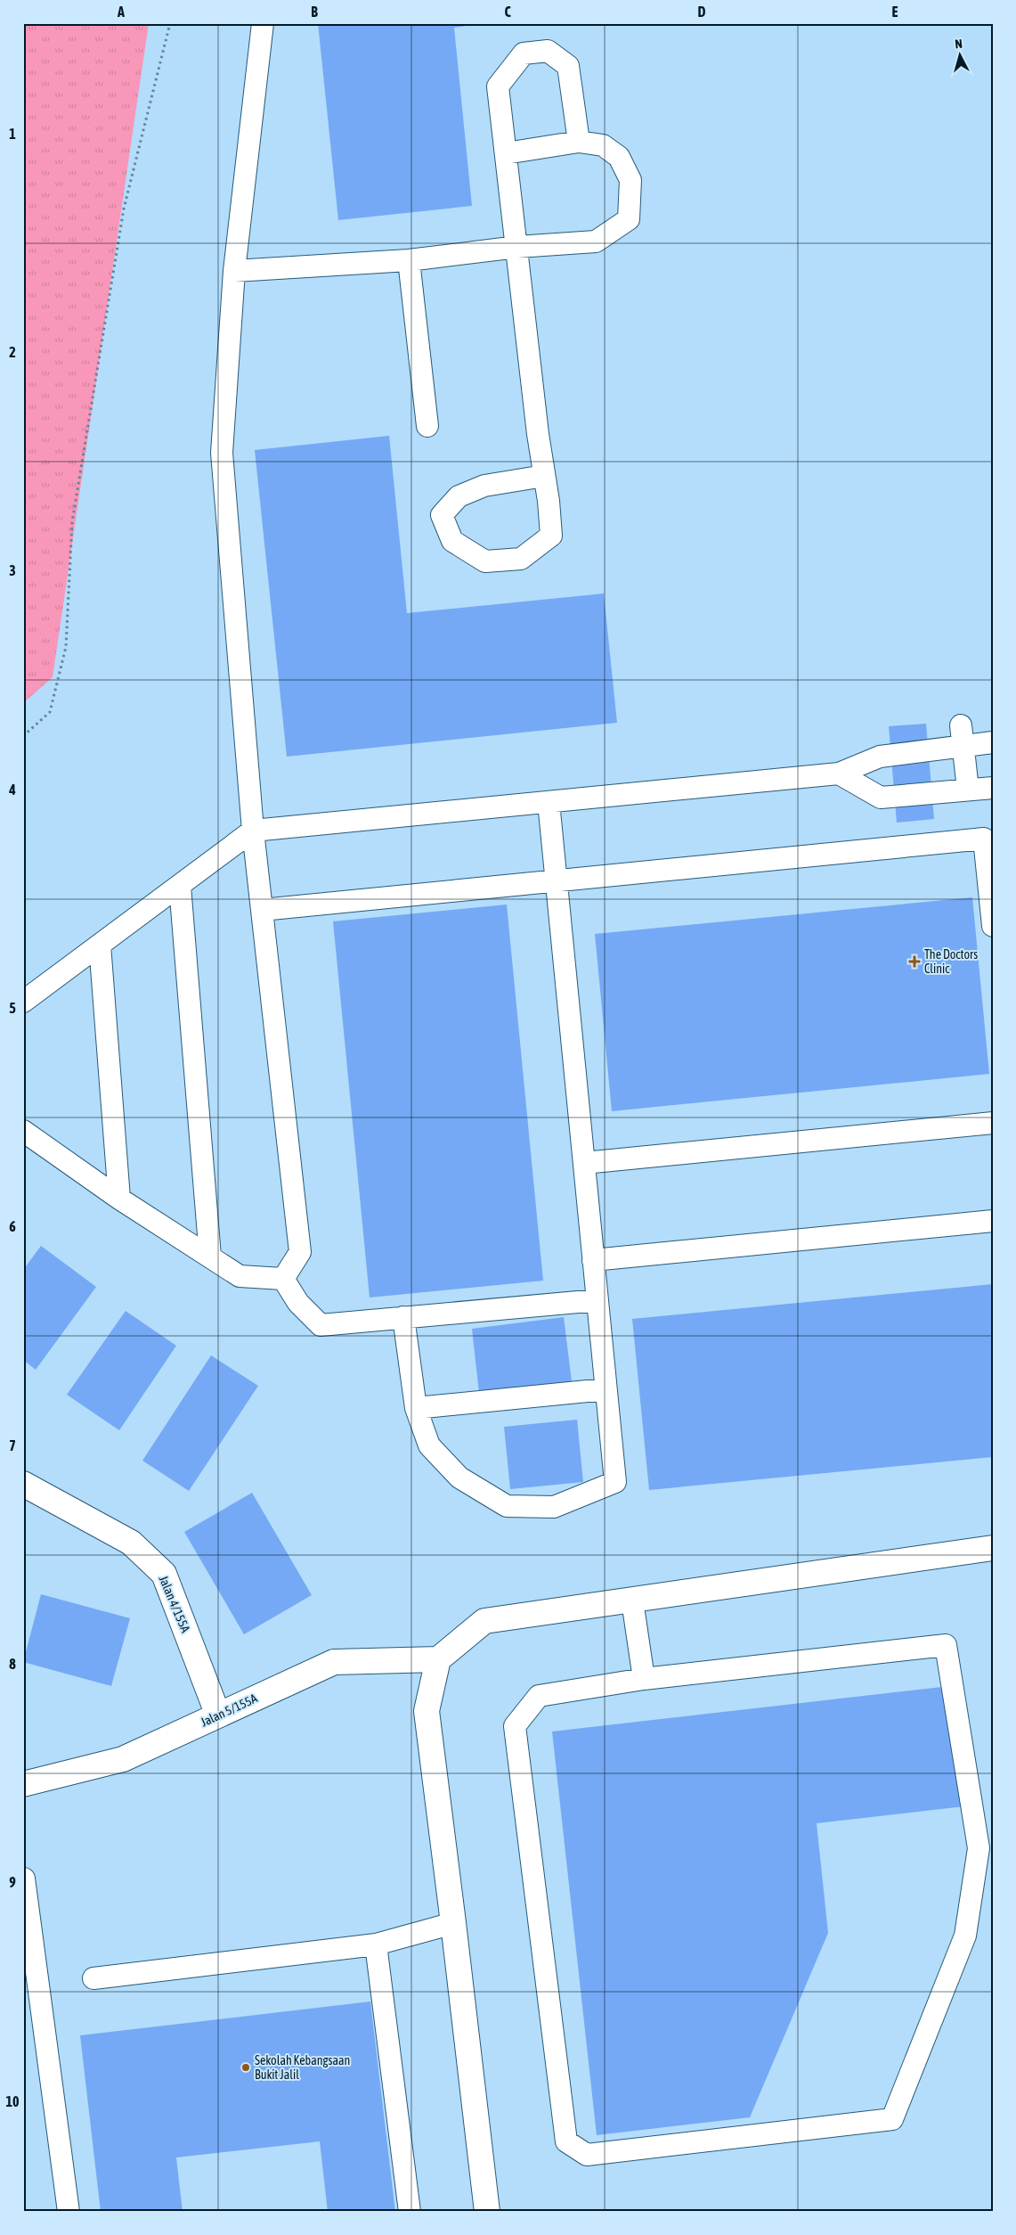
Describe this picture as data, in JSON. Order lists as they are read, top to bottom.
{
  "streets": {
    "street": ["Jalan 4/155A", "Jalan 5/155A"]
  },
  "crossings": [
    ["Jalan 4/155A", "Jalan 5/155A"]
  ],
  "places": {
    "health": ["The Doctors Clinic"],
    "other": ["Sekolah Kebangsaan Bukit Jalil"]
  },
  "north": "top",
  "grid": {
    "columns": [
      "A",
      "B",
      "C",
      "D",
      "E"
    ],
    "rows": [
      "1",
      "2",
      "3",
      "4",
      "5",
      "6",
      "7",
      "8",
      "9",
      "10"
    ]
  }
}
